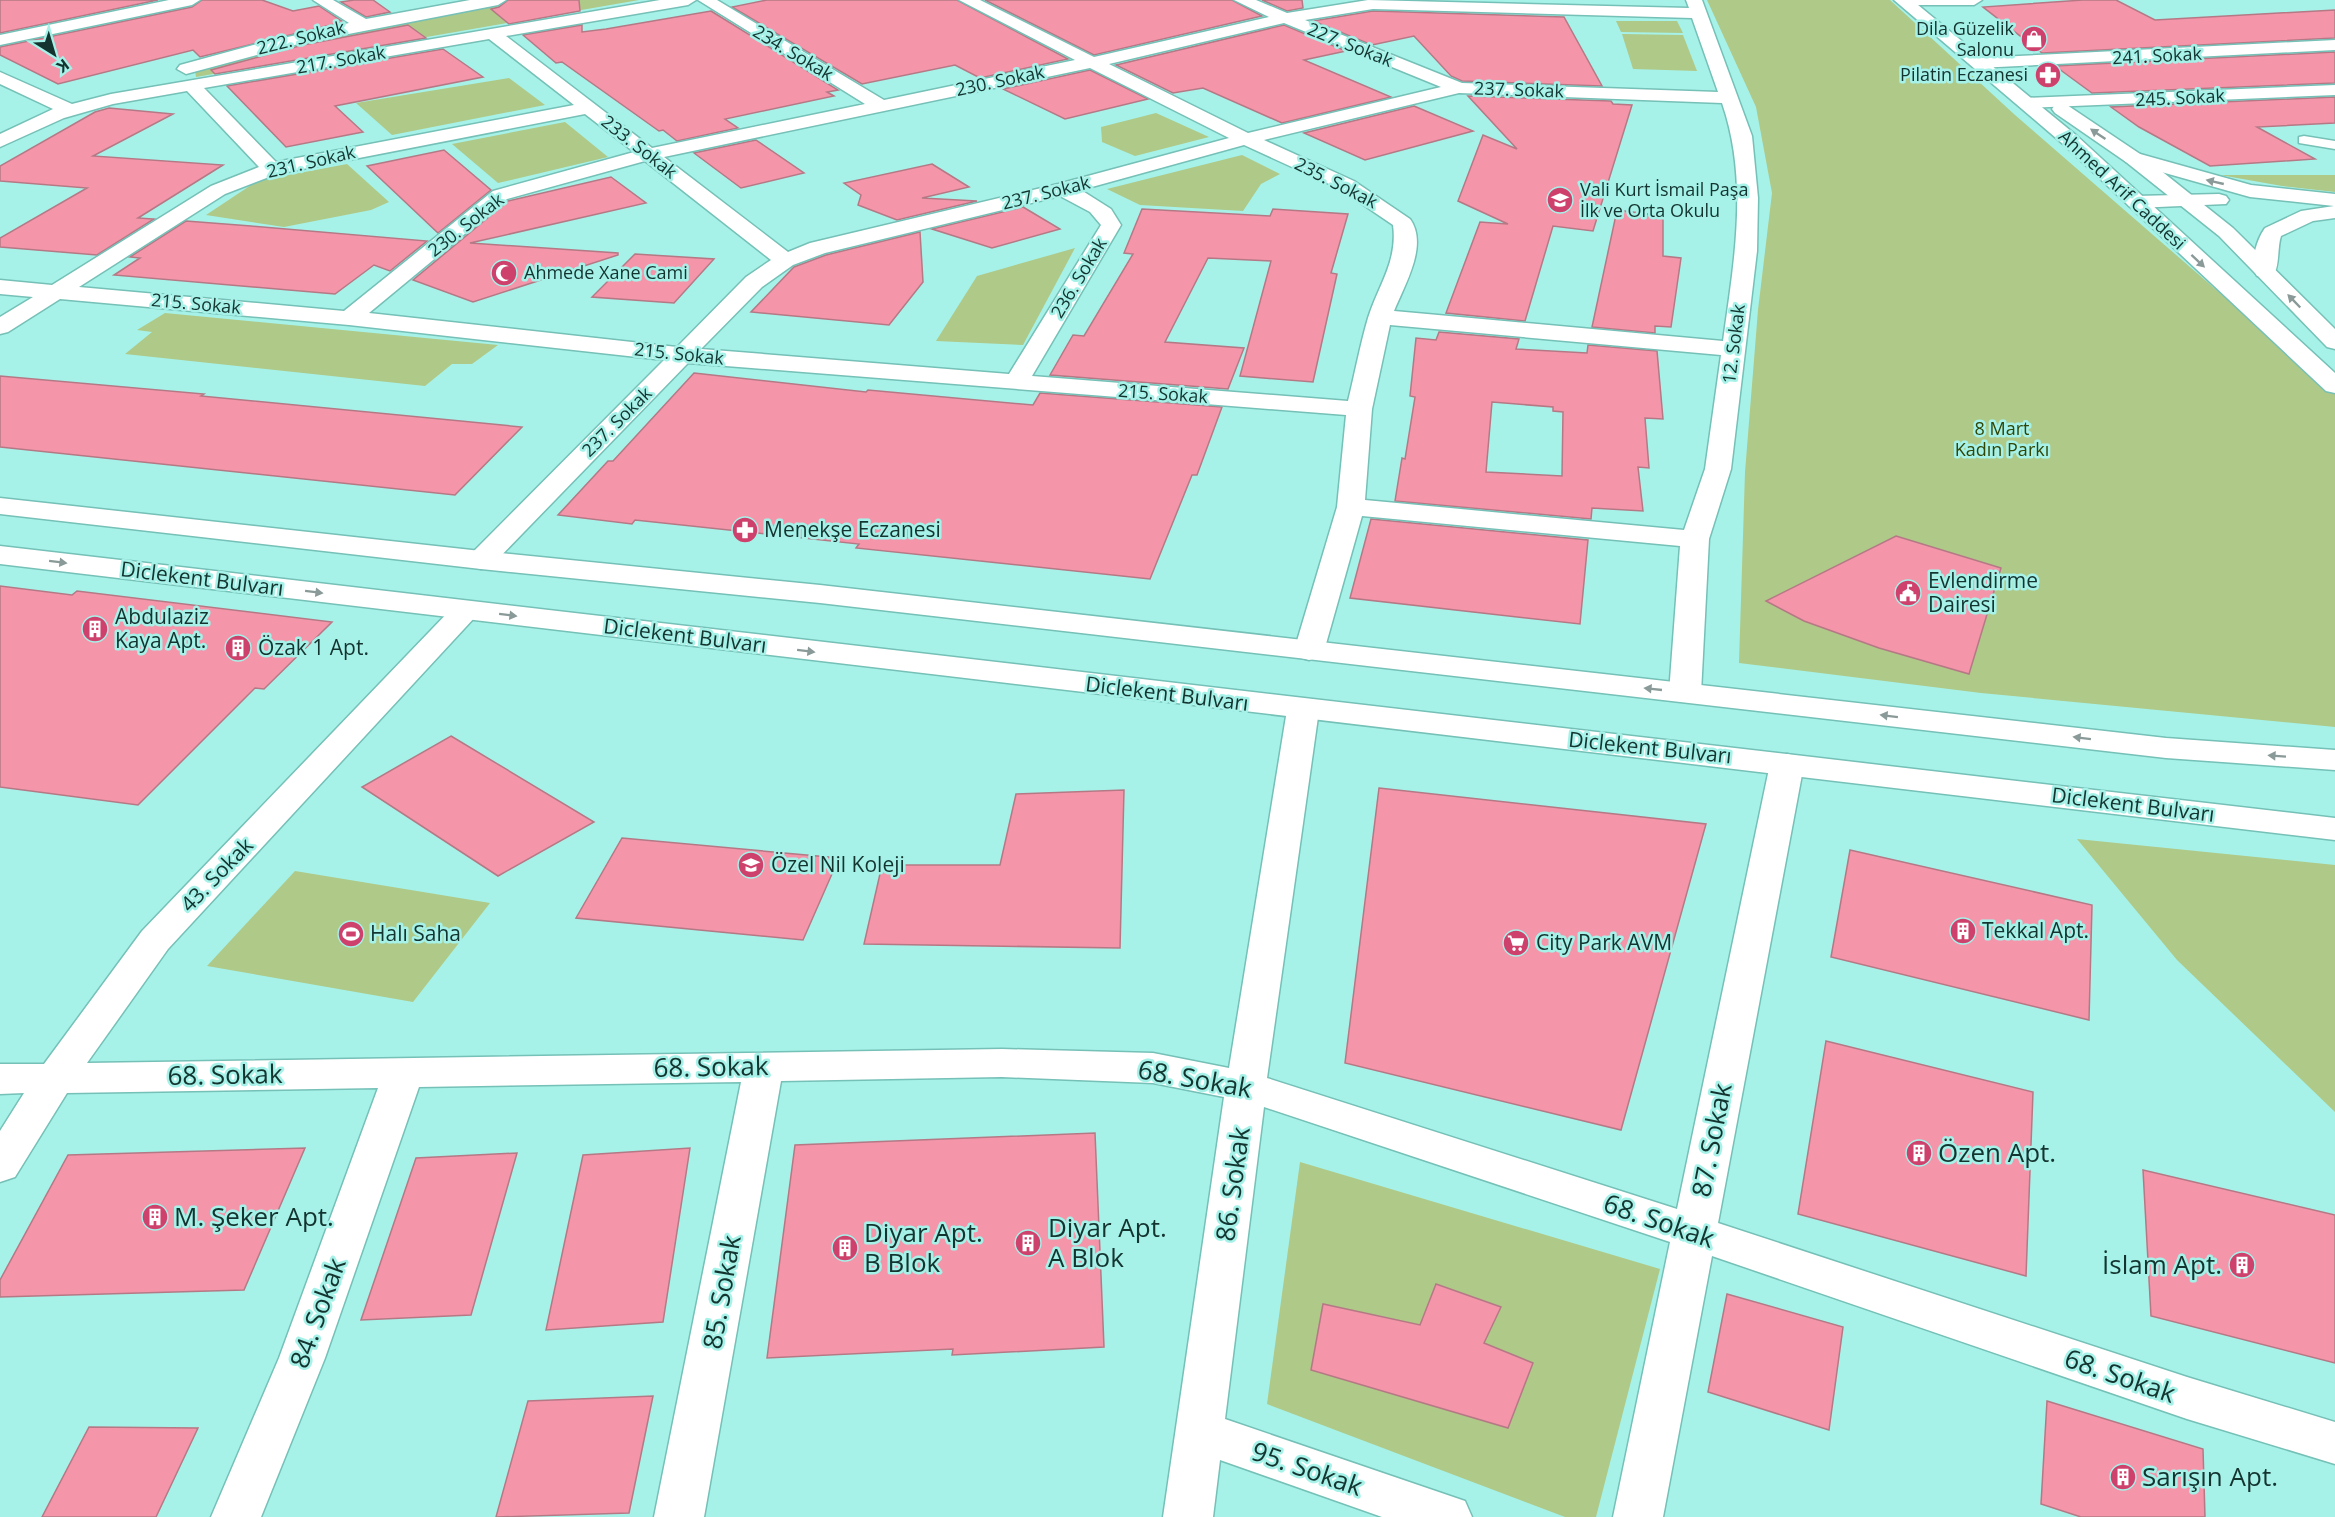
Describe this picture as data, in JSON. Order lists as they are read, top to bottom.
{
  "streets": {
    "street": [
      "222. Sokak",
      "227. Sokak",
      "234. Sokak",
      "241. Sokak",
      "217. Sokak",
      "230. Sokak",
      "237. Sokak",
      "245. Sokak",
      "233. Sokak",
      "231. Sokak",
      "235. Sokak",
      "Ahmed Arif Caddesi",
      "236. Sokak",
      "215. Sokak",
      "12. Sokak",
      "Diclekent Bulvarı",
      "43. Sokak",
      "68. Sokak",
      "87. Sokak",
      "86. Sokak",
      "85. Sokak",
      "84. Sokak",
      "95. Sokak"
    ]
  },
  "crossings": [
    ["222. Sokak", "217. Sokak"],
    ["227. Sokak", "230. Sokak"],
    ["227. Sokak", "237. Sokak"],
    ["234. Sokak", "230. Sokak"],
    ["241. Sokak", "Ahmed Arif Caddesi"],
    ["217. Sokak", "233. Sokak"],
    ["230. Sokak", "233. Sokak"],
    ["230. Sokak", "235. Sokak"],
    ["230. Sokak", "215. Sokak"],
    ["230. Sokak", "12. Sokak"],
    ["237. Sokak", "233. Sokak"],
    ["237. Sokak", "235. Sokak"],
    ["237. Sokak", "236. Sokak"],
    ["237. Sokak", "215. Sokak"],
    ["237. Sokak", "12. Sokak"],
    ["245. Sokak", "Ahmed Arif Caddesi"],
    ["233. Sokak", "231. Sokak"],
    ["231. Sokak", "215. Sokak"],
    ["235. Sokak", "215. Sokak"],
    ["236. Sokak", "215. Sokak"],
    ["Diclekent Bulvarı", "43. Sokak"],
    ["Diclekent Bulvarı", "87. Sokak"],
    ["Diclekent Bulvarı", "86. Sokak"],
    ["43. Sokak", "68. Sokak"],
    ["68. Sokak", "87. Sokak"],
    ["68. Sokak", "86. Sokak"],
    ["68. Sokak", "85. Sokak"],
    ["68. Sokak", "84. Sokak"],
    ["86. Sokak", "95. Sokak"]
  ],
  "parks": ["8 Mart Kadın Parkı"],
  "places": {
    "shop": ["Dila Güzelik Salonu"],
    "pharmacy": ["Pilatin Eczanesi", "Menekşe Eczanesi"],
    "school or university": ["Vali Kurt İsmail Paşa İlk ve Orta Okulu", "Özel Nil Koleji"],
    "mosque": ["Ahmede Xane Cami"],
    "public building": ["Evlendirme Dairesi"],
    "building": [
      "Abdulaziz Kaya Apt.",
      "Özak 1 Apt.",
      "Tekkal Apt.",
      "Özen Apt.",
      "M. Şeker Apt.",
      "Diyar Apt. A Blok",
      "Diyar Apt. B Blok",
      "İslam Apt.",
      "Sarışın Apt."
    ],
    "sports": ["Halı Saha"],
    "supermarket": ["City Park AVM"]
  },
  "north": "bottom right"
}
